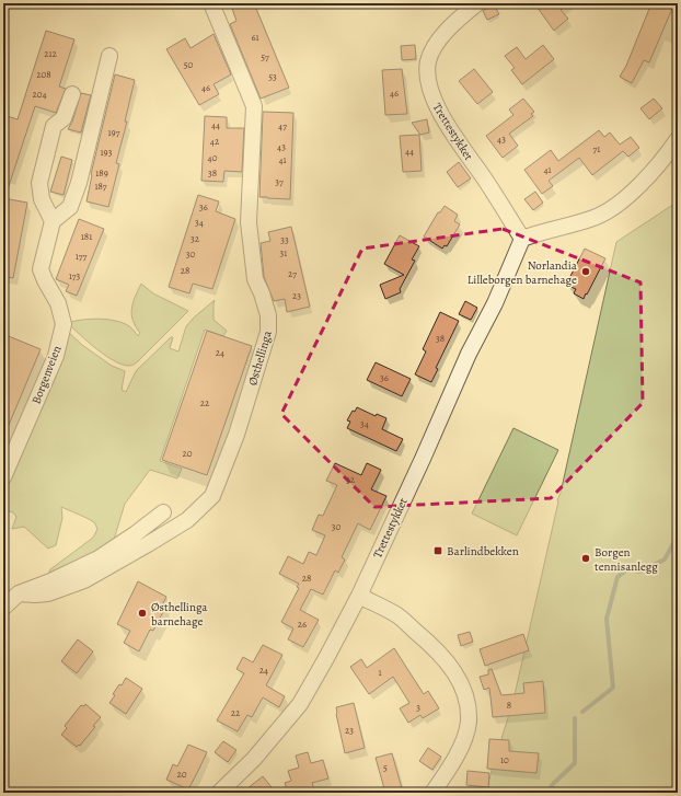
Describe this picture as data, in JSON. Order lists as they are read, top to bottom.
{
  "streets": {
    "street": ["Trettestykket", "Østhellinga", "Borgenveien"]
  },
  "places": {
    "other": ["Norlandia Lilleborgen barnehage", "Borgen tennisanlegg", "Østhellinga barnehage"],
    "transit": ["Barlindbekken"]
  },
  "house_numbers": [
    "61",
    "212",
    "57",
    "50",
    "208",
    "53",
    "46",
    "46",
    "204",
    "44",
    "47",
    "197",
    "43",
    "42",
    "43",
    "71",
    "44",
    "193",
    "40",
    "41",
    "41",
    "189",
    "38",
    "37",
    "187",
    "36",
    "34",
    "181",
    "32",
    "33",
    "31",
    "30",
    "177",
    "28",
    "27",
    "173",
    "23",
    "38",
    "24",
    "36",
    "22",
    "34",
    "20",
    "32",
    "30",
    "28",
    "26",
    "24",
    "1",
    "8",
    "3",
    "22",
    "23",
    "10",
    "5",
    "20"
  ]
}
